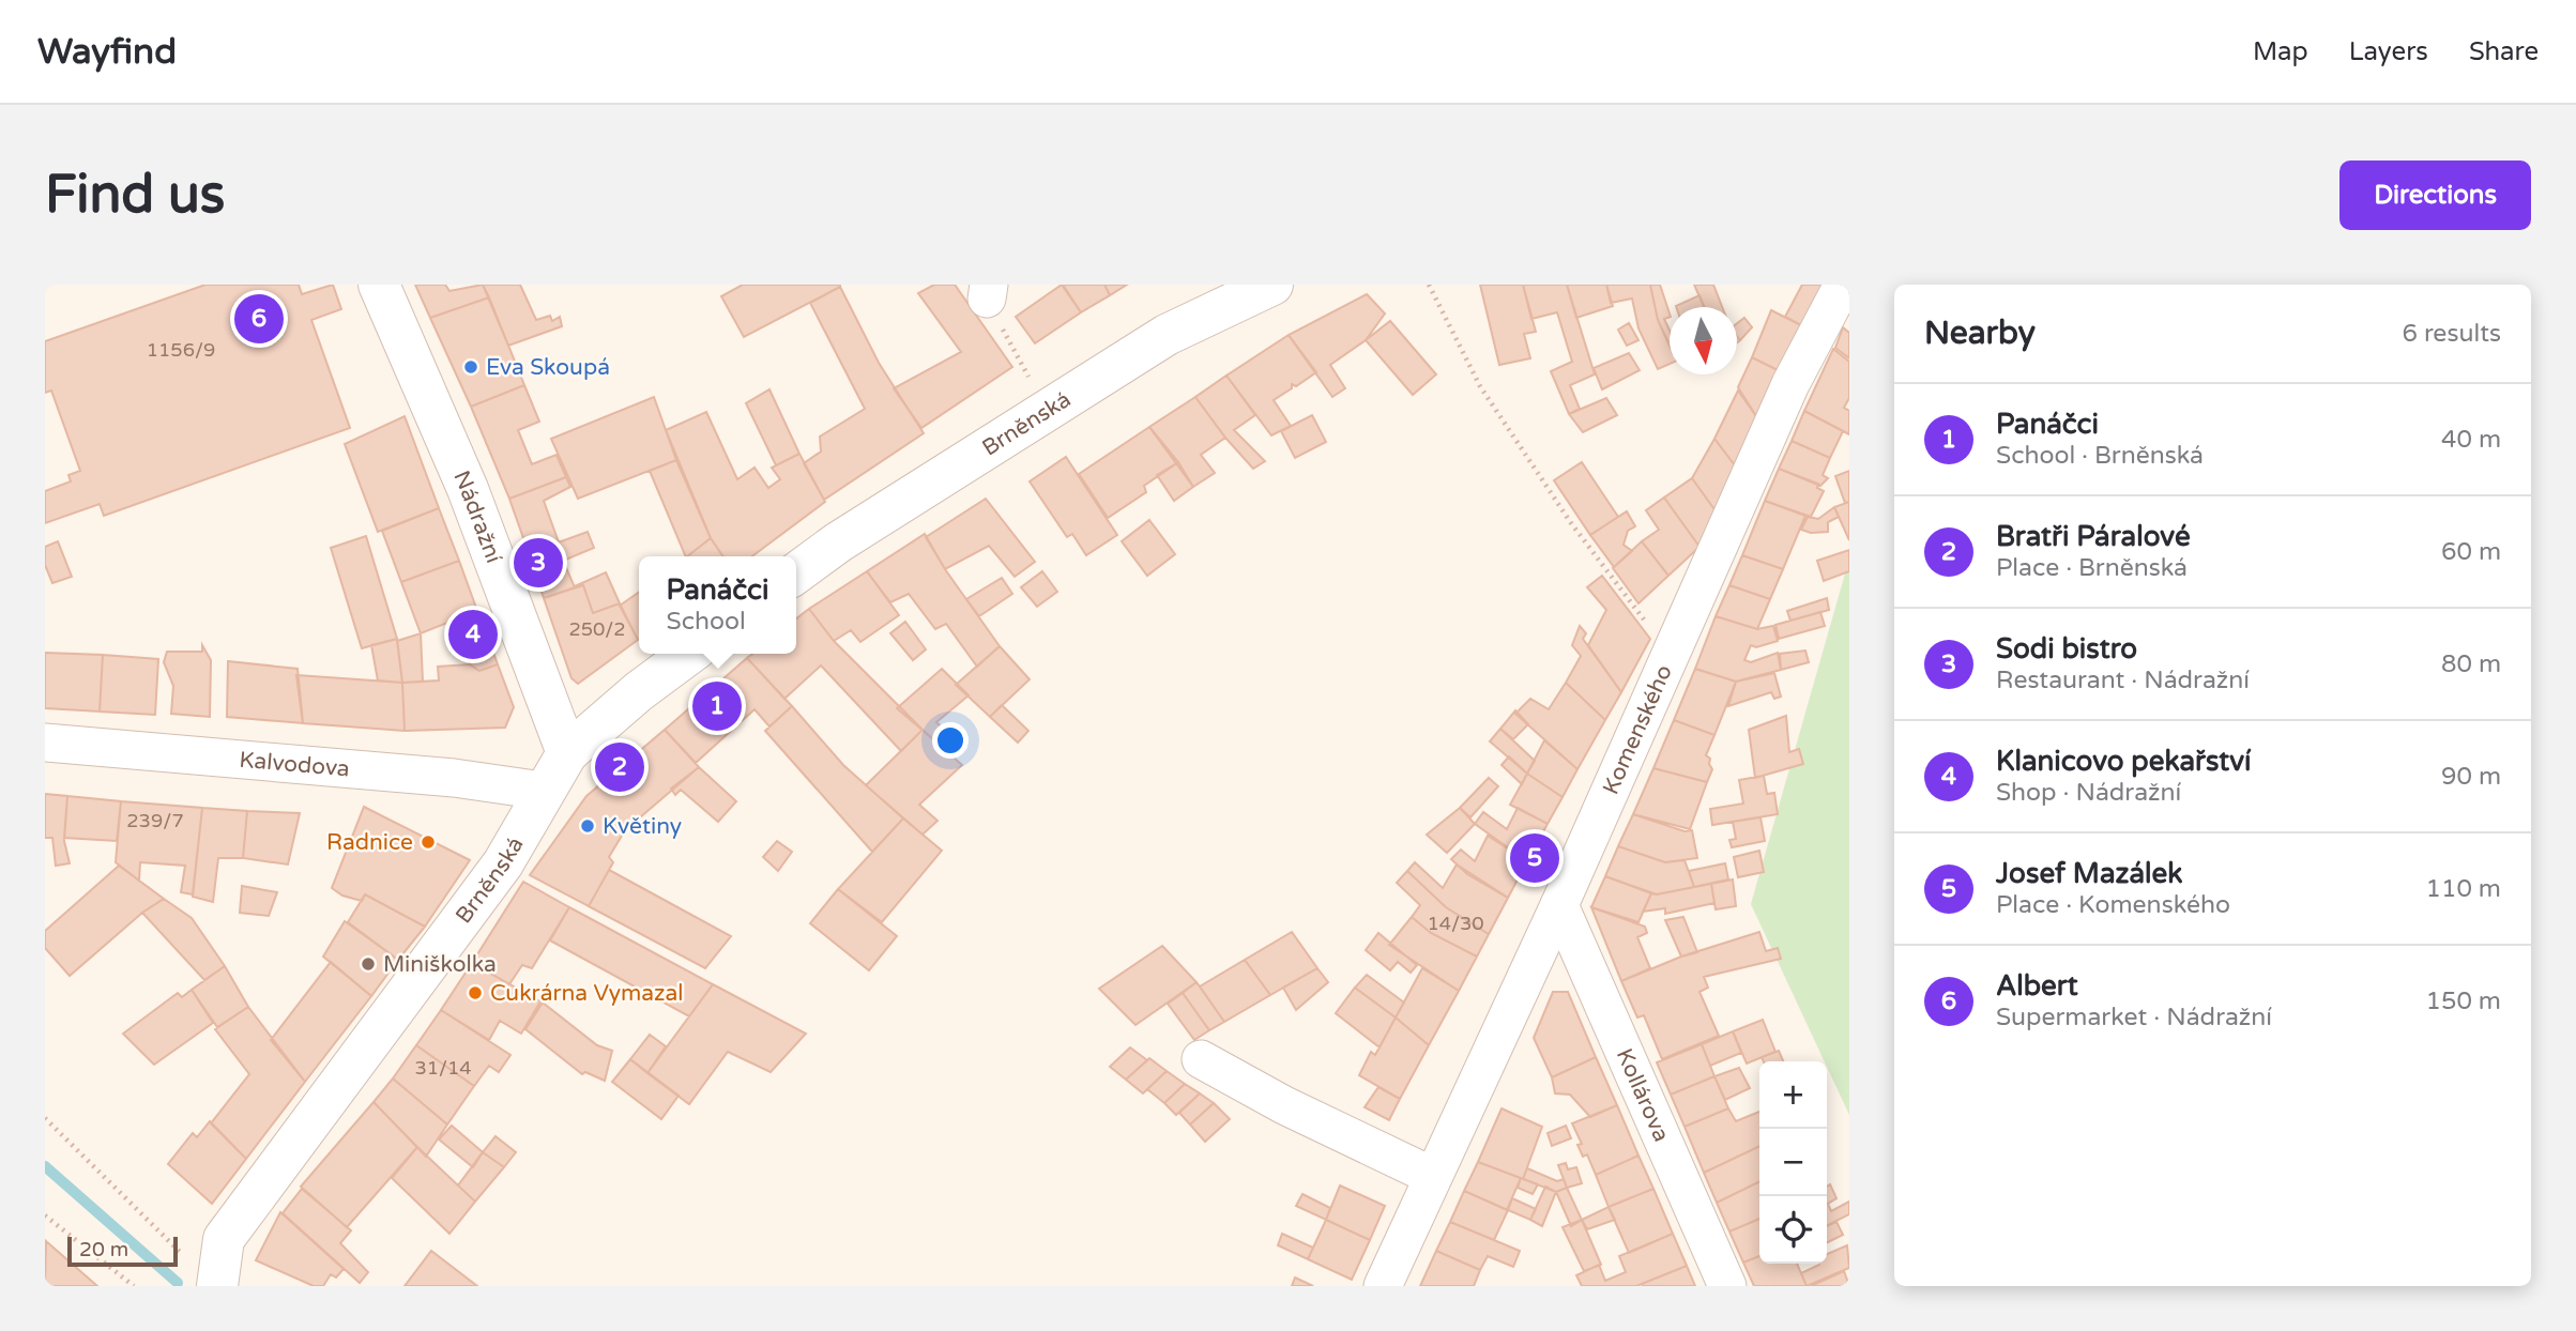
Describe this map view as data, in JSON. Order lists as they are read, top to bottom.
{
  "streets": {
    "street": [
      "Brněnská",
      "Nádražní",
      "Komenského",
      "Kalvodova",
      "Kollárova"
    ]
  },
  "crossings": [
    ["Brněnská", "Nádražní"],
    ["Brněnská", "Kalvodova"],
    ["Komenského", "Kollárova"]
  ],
  "places": [
    "Eva Skoupá",
    "Květiny",
    "Radnice",
    "Miniškolka",
    "Cukrárna Vymazal"
  ],
  "house_numbers": [
    "1156/9",
    "250/2",
    "239/7",
    "14/30",
    "31/14"
  ],
  "scale_bar": "20 m",
  "north": "bottom",
  "page": {
    "header": "Wayfind",
    "nav": ["Map", "Layers", "Share"],
    "buttons": "Directions",
    "title": "Find us",
    "heading": ["Nearby", "6 results"],
    "pins": [
      "6",
      "3",
      "4",
      "1",
      "2",
      "5"
    ],
    "list": [
      {
        "mark": "1",
        "name": "Panáčci",
        "note": "School · Brněnská",
        "value": "40 m"
      },
      {
        "mark": "2",
        "name": "Bratři Páralové",
        "note": "Place · Brněnská",
        "value": "60 m"
      },
      {
        "mark": "3",
        "name": "Sodi bistro",
        "note": "Restaurant · Nádražní",
        "value": "80 m"
      },
      {
        "mark": "4",
        "name": "Klanicovo pekařství",
        "note": "Shop · Nádražní",
        "value": "90 m"
      },
      {
        "mark": "5",
        "name": "Josef Mazálek",
        "note": "Place · Komenského",
        "value": "110 m"
      },
      {
        "mark": "6",
        "name": "Albert",
        "note": "Supermarket · Nádražní",
        "value": "150 m"
      }
    ],
    "popup": ["Panáčci", "School"],
    "map_buttons": ["+", "−"],
    "scale": "20 m"
  }
}
